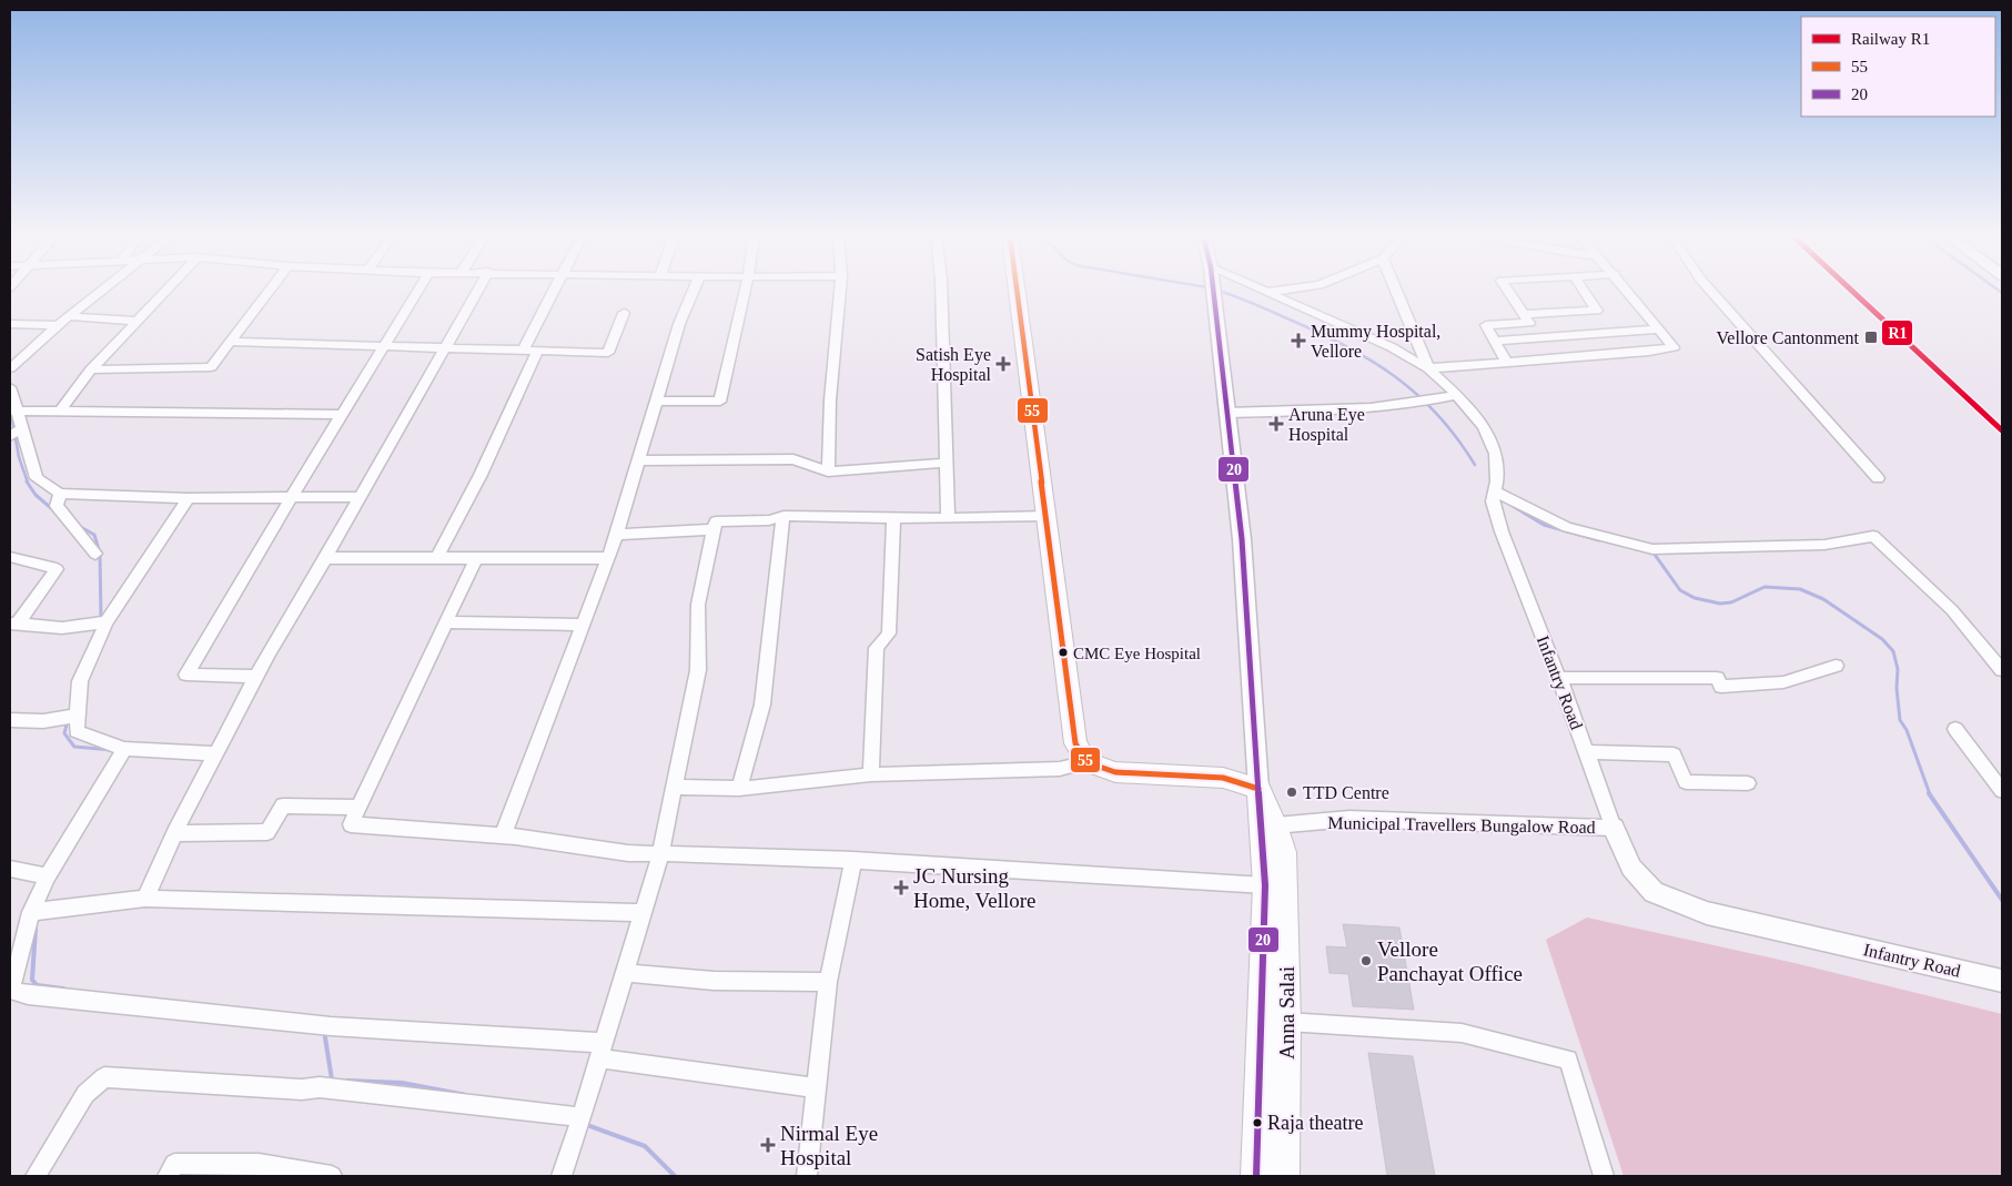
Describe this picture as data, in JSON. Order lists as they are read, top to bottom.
{
  "streets": {
    "highway": ["Anna Salai"],
    "main road": ["Infantry Road"],
    "street": ["Municipal Travellers Bungalow Road"]
  },
  "crossings": [
    ["Infantry Road", "Municipal Travellers Bungalow Road"],
    ["Municipal Travellers Bungalow Road", "Anna Salai"]
  ],
  "places": {
    "transit": ["Vellore Cantonment"],
    "health": [
      "Mummy Hospital, Vellore",
      "Satish Eye Hospital",
      "Aruna Eye Hospital",
      "JC Nursing Home, Vellore",
      "Nirmal Eye Hospital"
    ],
    "other": [
      "CMC Eye Hospital",
      "TTD Centre",
      "Vellore Panchayat Office",
      "Raja theatre"
    ]
  },
  "lines": ["rail line R1", "transit line 55", "transit line 20"],
  "legend": ["Railway R1", "55", "20"]
}
